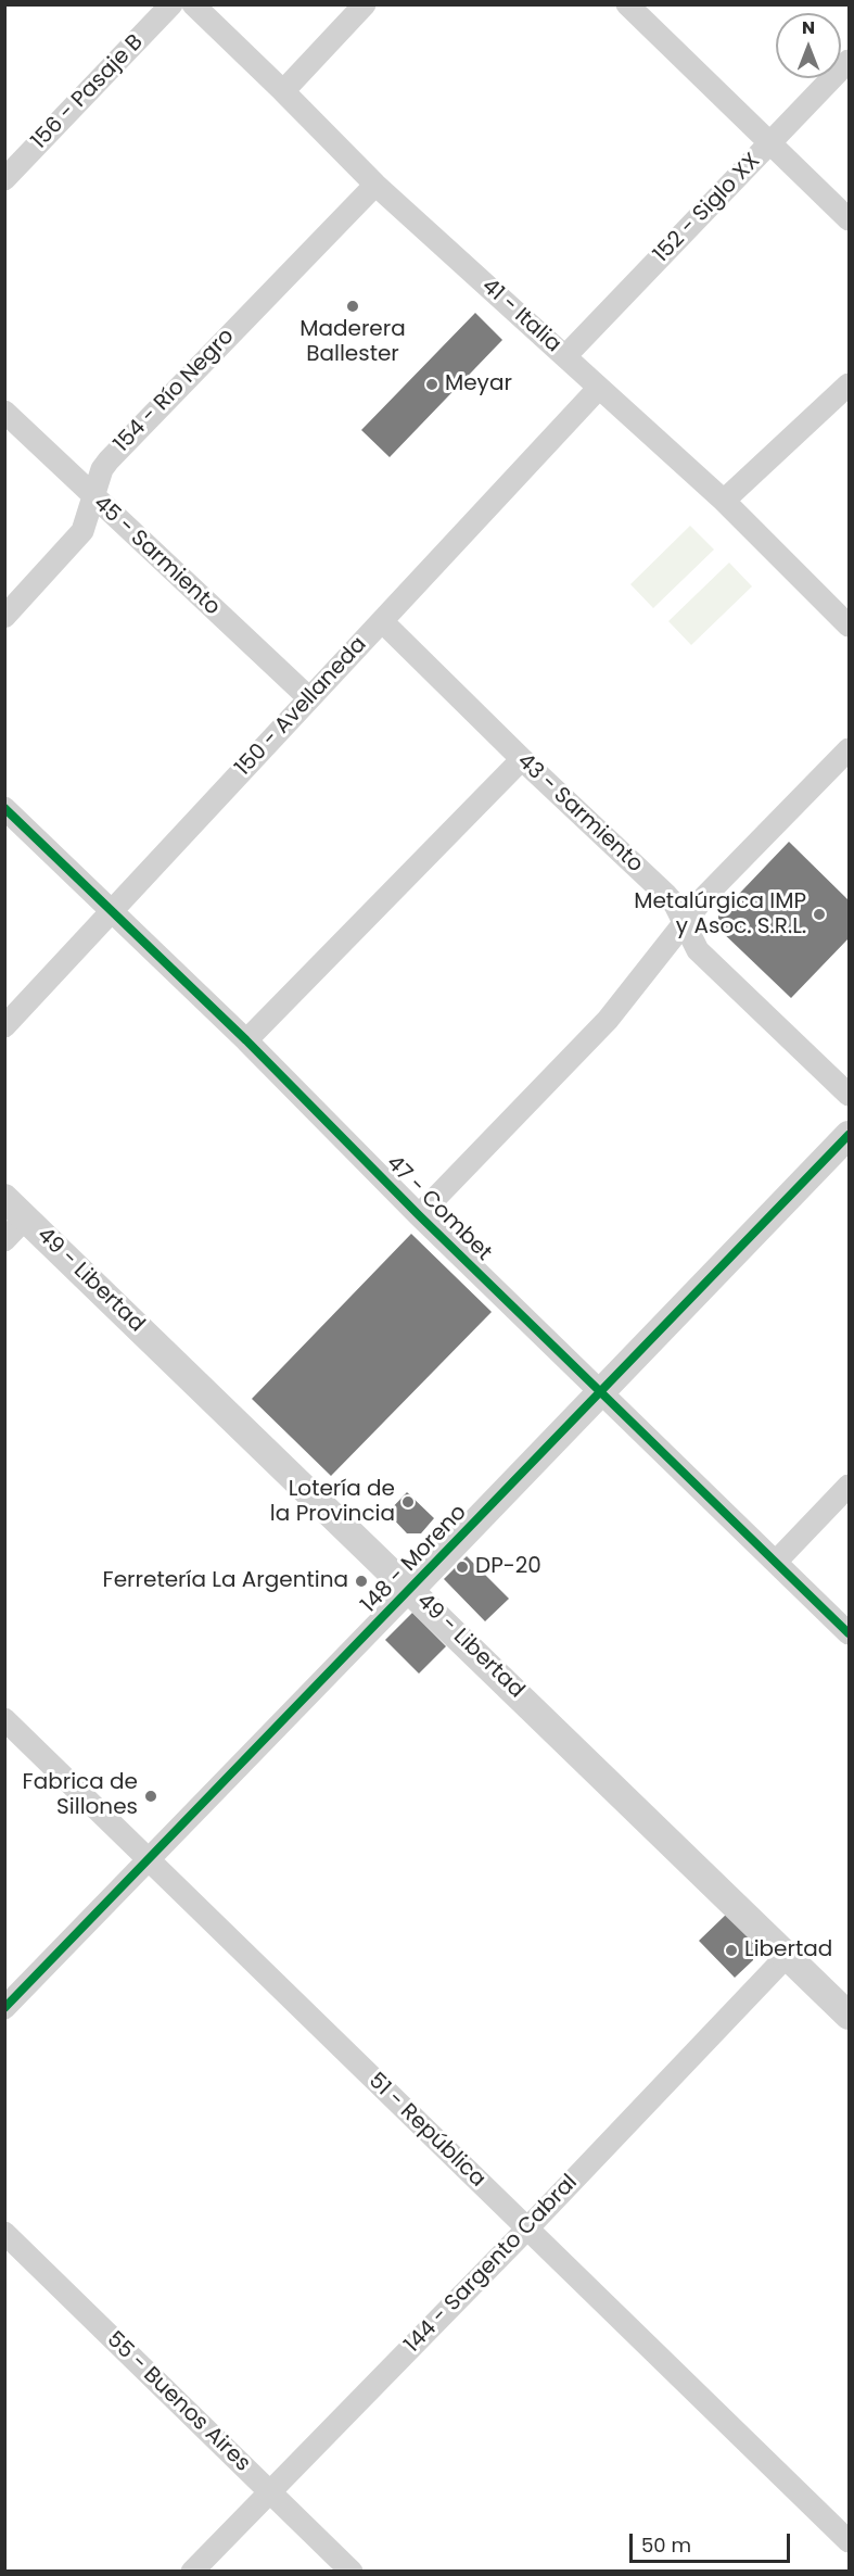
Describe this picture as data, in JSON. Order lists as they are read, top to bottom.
{
  "streets": {
    "street": [
      "156 - Pasaje B",
      "152 - Siglo XX",
      "41 - Italia",
      "154 - Río Negro",
      "45 - Sarmiento",
      "150 - Avellaneda",
      "43 - Sarmiento",
      "47 - Combet",
      "49 - Libertad",
      "148 - Moreno",
      "51 - República",
      "144 - Sargento Cabral",
      "55 - Buenos Aires"
    ]
  },
  "crossings": [
    ["152 - Siglo XX", "41 - Italia"],
    ["41 - Italia", "154 - Río Negro"],
    ["41 - Italia", "150 - Avellaneda"],
    ["154 - Río Negro", "45 - Sarmiento"],
    ["45 - Sarmiento", "150 - Avellaneda"],
    ["150 - Avellaneda", "43 - Sarmiento"],
    ["150 - Avellaneda", "47 - Combet"],
    ["47 - Combet", "148 - Moreno"],
    ["49 - Libertad", "148 - Moreno"],
    ["49 - Libertad", "144 - Sargento Cabral"],
    ["148 - Moreno", "51 - República"],
    ["51 - República", "144 - Sargento Cabral"],
    ["144 - Sargento Cabral", "55 - Buenos Aires"]
  ],
  "places": [
    "Maderera Ballester",
    "Meyar",
    "Metalúrgica IMP y Asoc. S.R.L.",
    "Lotería de la Provincia",
    "DP-20",
    "Ferretería La Argentina",
    "Fabrica de Sillones",
    "Libertad"
  ],
  "scale_bar": "50 m",
  "north": "top"
}
